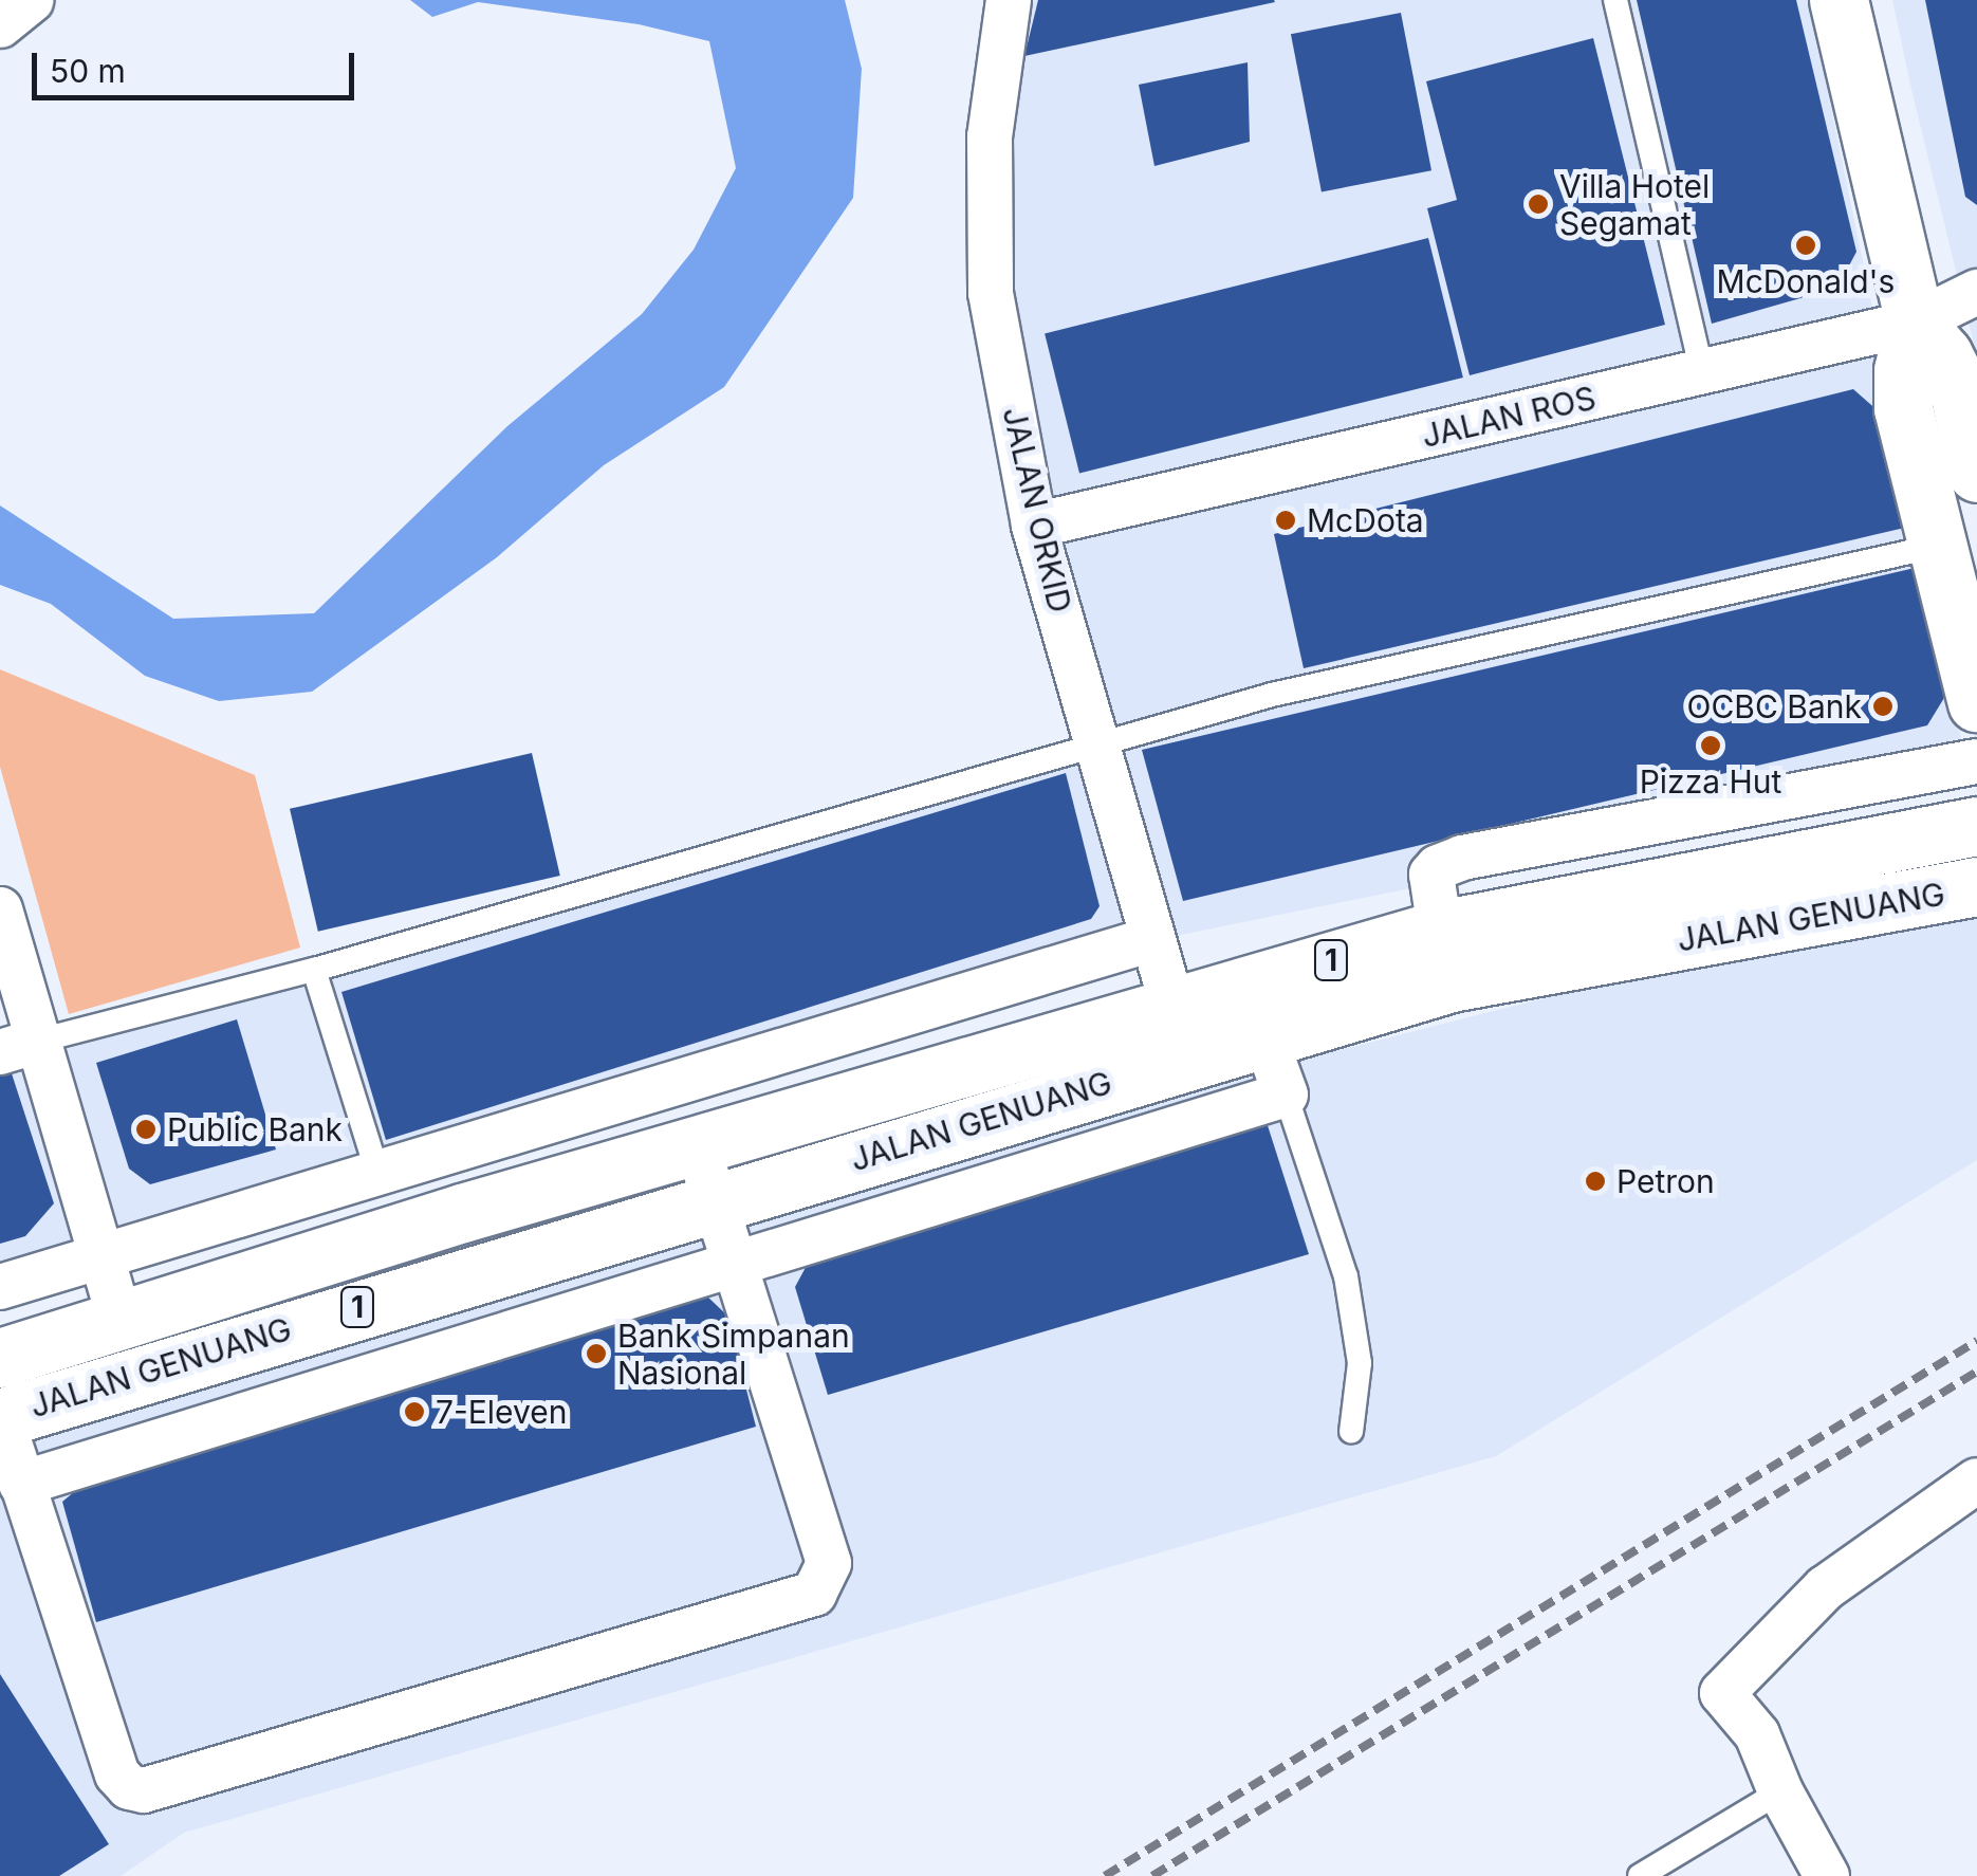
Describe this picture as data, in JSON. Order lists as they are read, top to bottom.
{
  "streets": {
    "main road": ["JALAN GENUANG", "1"],
    "street": ["JALAN ROS", "JALAN ORKID"]
  },
  "crossings": [
    ["JALAN ROS", "JALAN ORKID"],
    ["JALAN ORKID", "JALAN GENUANG"]
  ],
  "places": [
    "Villa Hotel Segamat",
    "McDonald's",
    "McDota",
    "OCBC Bank",
    "Pizza Hut",
    "Public Bank",
    "Petron",
    "Bank Simpanan Nasional",
    "7-Eleven"
  ],
  "scale_bar": "50 m"
}
